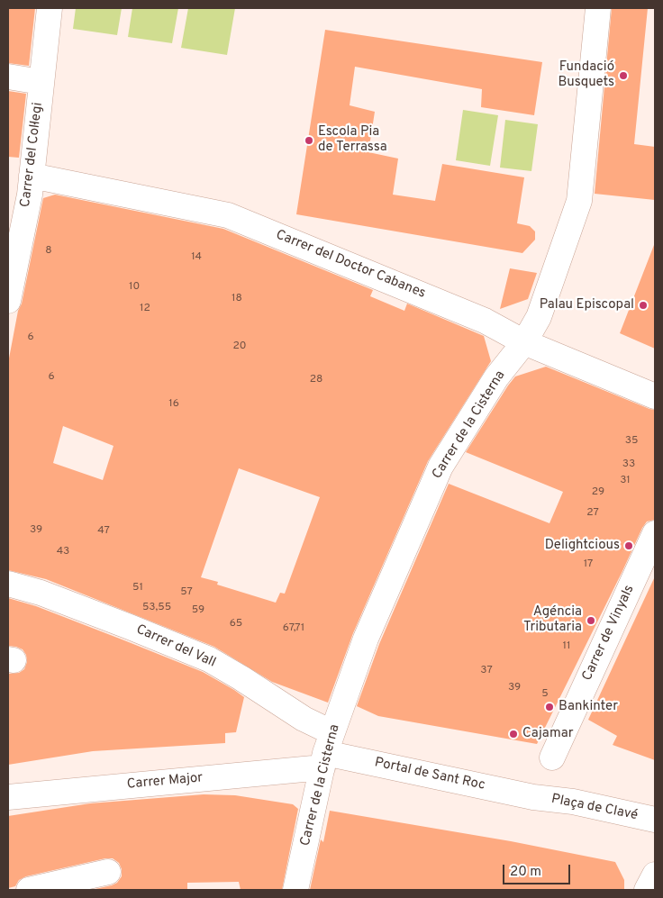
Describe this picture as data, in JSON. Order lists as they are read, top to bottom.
{
  "streets": {
    "street": [
      "Carrer del Col·legi",
      "Carrer del Doctor Cabanes",
      "Carrer de la Cisterna",
      "Carrer de Vinyals",
      "Carrer del Vall",
      "Portal de Sant Roc",
      "Carrer Major",
      "Plaça de Clavé"
    ]
  },
  "crossings": [
    ["Carrer del Col·legi", "Carrer del Doctor Cabanes"],
    ["Carrer del Doctor Cabanes", "Carrer de la Cisterna"],
    ["Carrer de la Cisterna", "Carrer del Vall"],
    ["Carrer de la Cisterna", "Portal de Sant Roc"],
    ["Carrer de la Cisterna", "Carrer Major"],
    ["Carrer del Vall", "Portal de Sant Roc"],
    ["Carrer del Vall", "Carrer Major"],
    ["Portal de Sant Roc", "Carrer Major"],
    ["Portal de Sant Roc", "Plaça de Clavé"]
  ],
  "places": [
    "Fundació Busquets",
    "Escola Pia de Terrassa",
    "Palau Episcopal",
    "Delightcious",
    "Agéncia Tributaria",
    "Bankinter",
    "Cajamar"
  ],
  "house_numbers": [
    "8",
    "14",
    "10",
    "18",
    "12",
    "6",
    "20",
    "6",
    "28",
    "16",
    "35",
    "33",
    "31",
    "29",
    "27",
    "39",
    "47",
    "43",
    "17",
    "51",
    "57",
    "53,55",
    "59",
    "65",
    "67,71",
    "11",
    "37",
    "39",
    "5"
  ],
  "scale_bar": "20 m"
}
